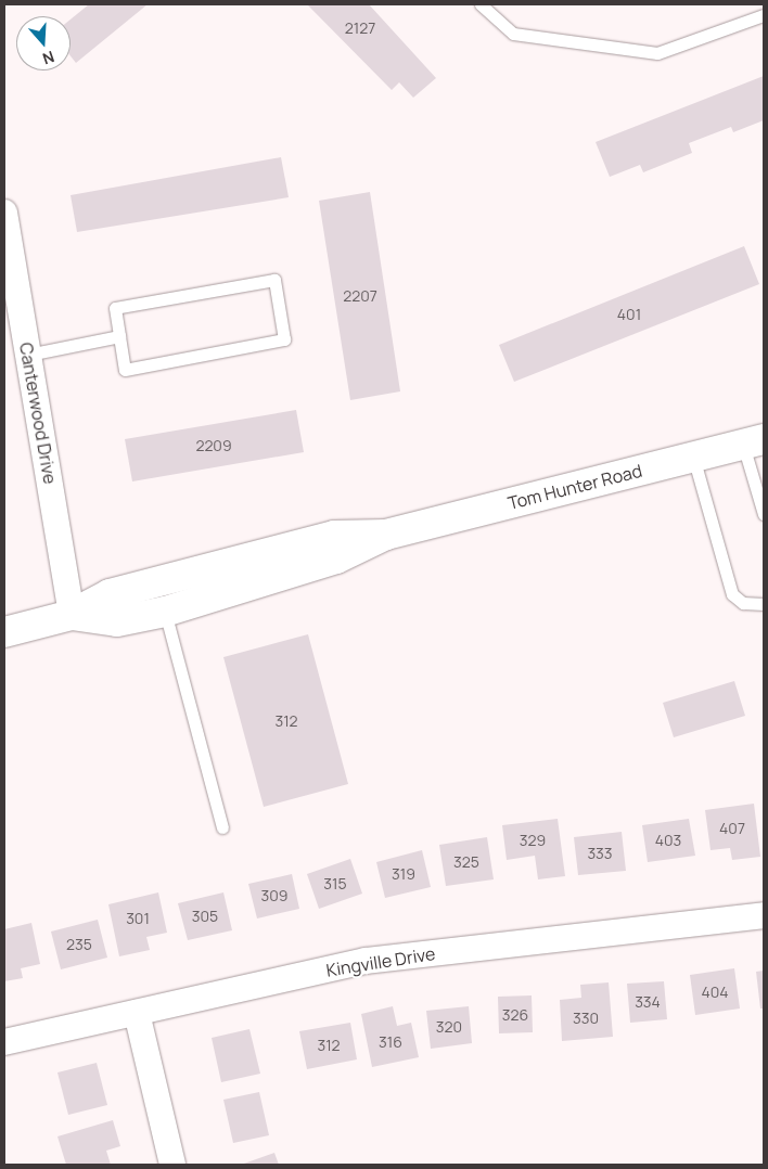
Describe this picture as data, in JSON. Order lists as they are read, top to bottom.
{
  "streets": {
    "street": ["Canterwood Drive", "Tom Hunter Road", "Kingville Drive"]
  },
  "crossings": [
    ["Canterwood Drive", "Tom Hunter Road"]
  ],
  "house_numbers": [
    "2127",
    "2207",
    "401",
    "2209",
    "312",
    "407",
    "329",
    "403",
    "333",
    "325",
    "319",
    "315",
    "309",
    "305",
    "301",
    "235",
    "404",
    "334",
    "326",
    "330",
    "320",
    "316",
    "312"
  ],
  "north": "bottom"
}
